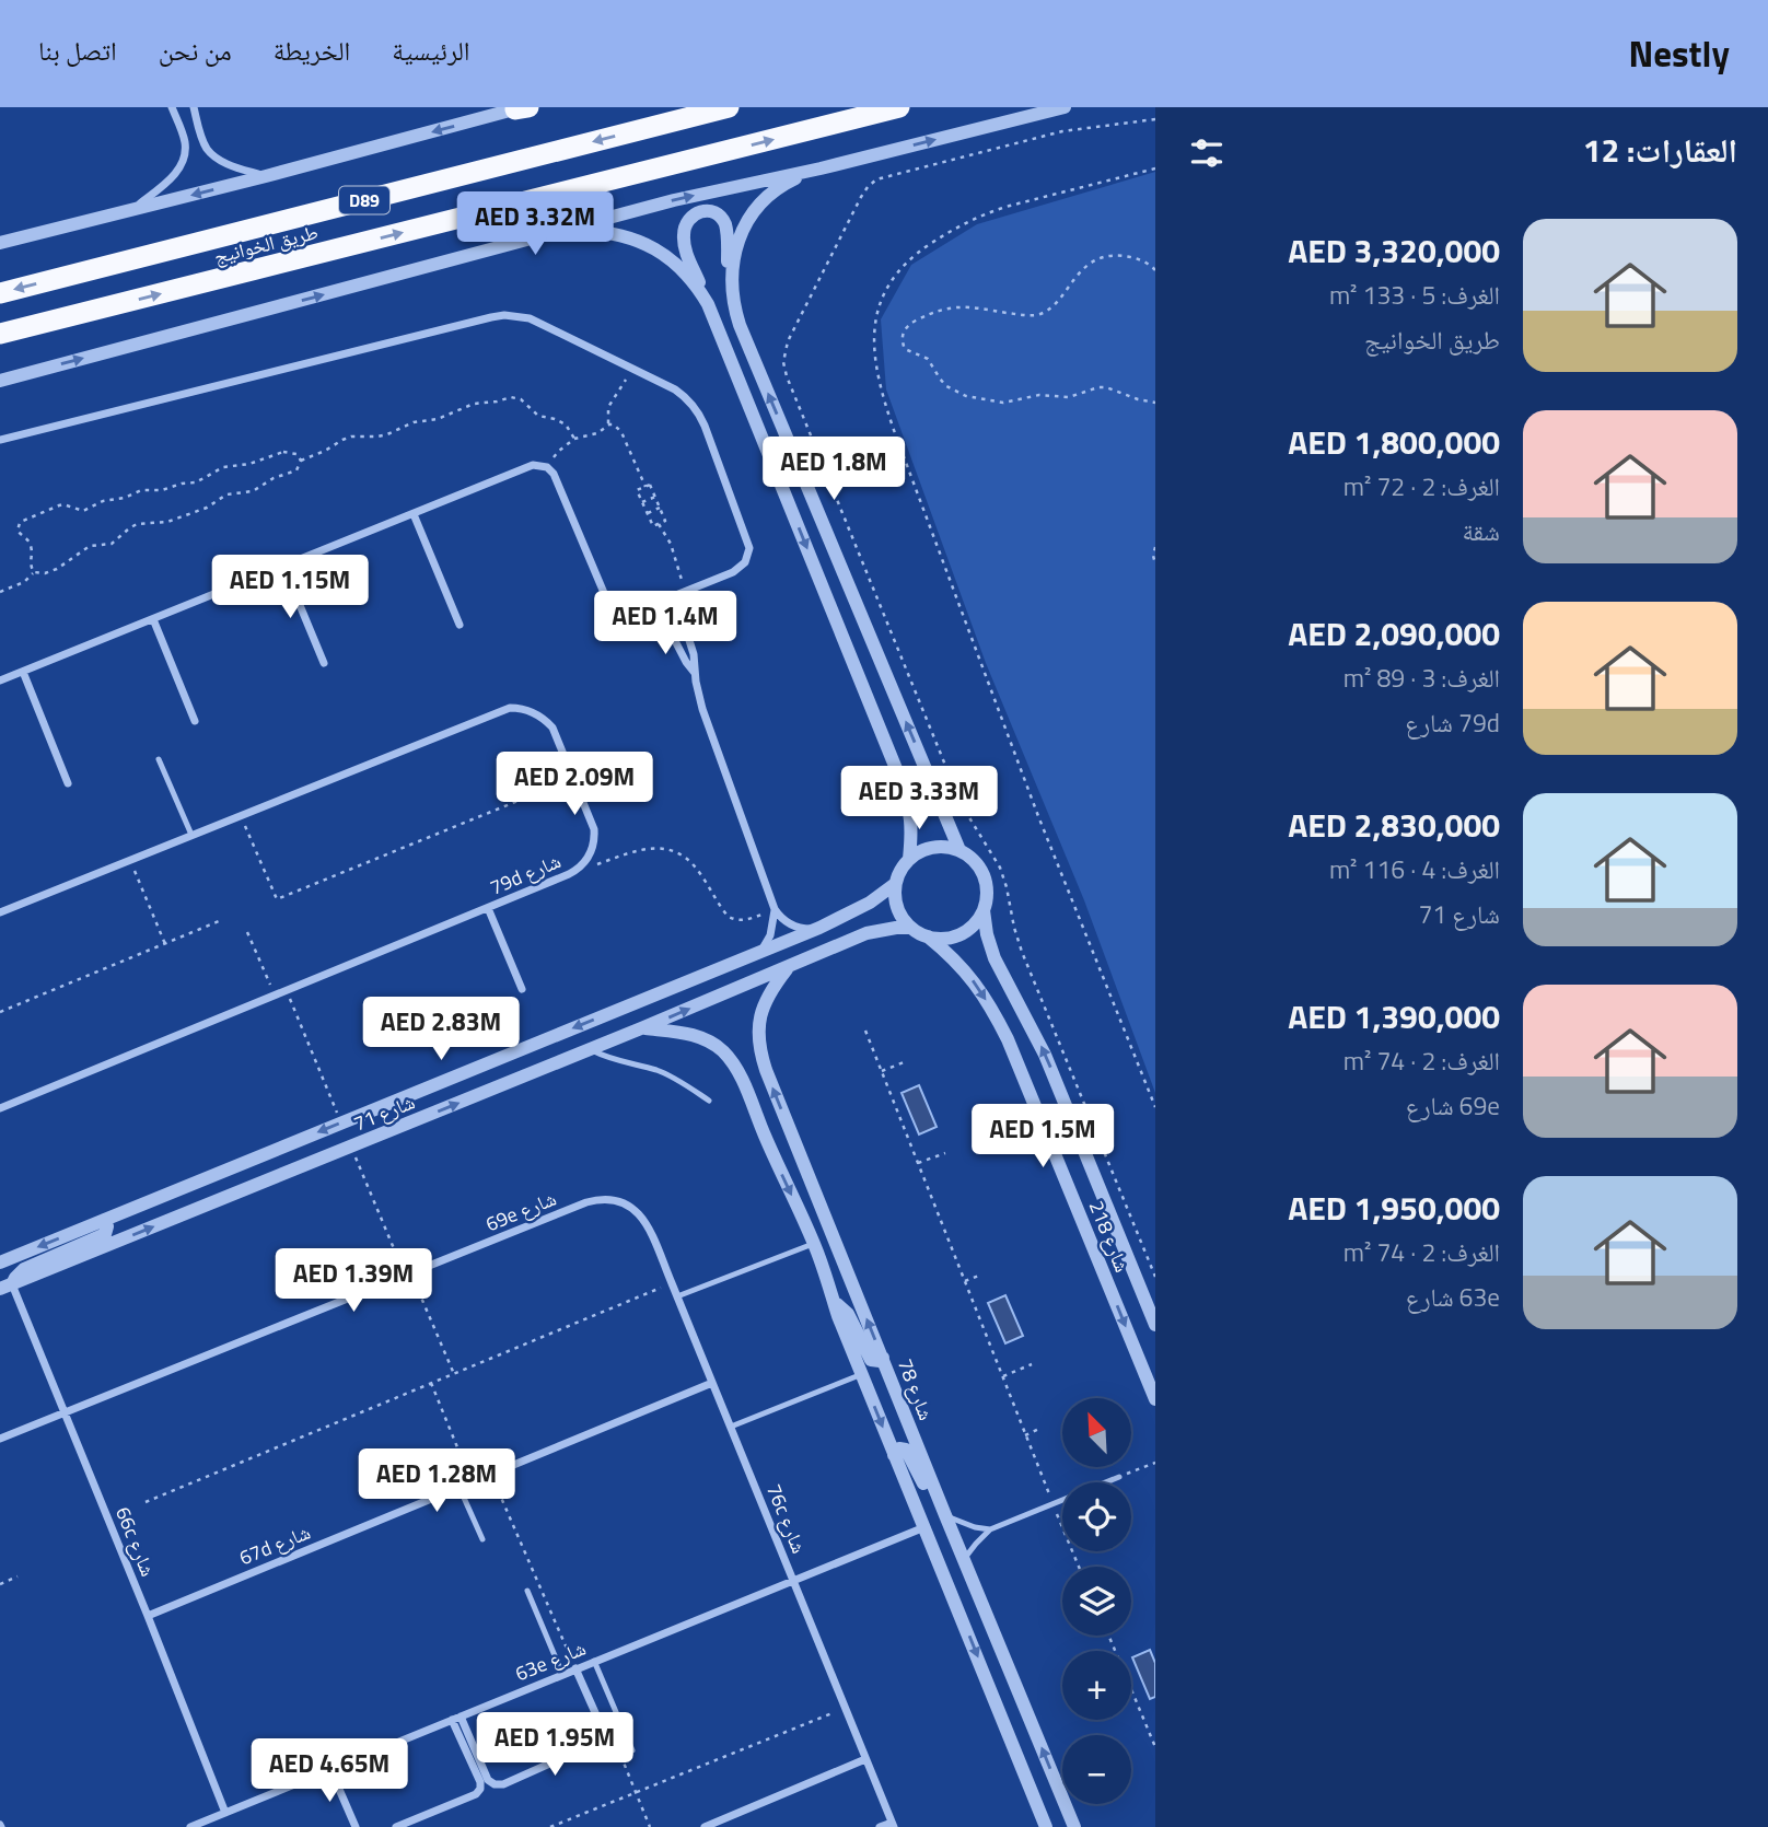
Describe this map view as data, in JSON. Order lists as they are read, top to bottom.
{
  "streets": {
    "highway": ["D89", "طريق الخوانيج"],
    "street": [
      "79d شارع",
      "شارع 71",
      "69e شارع",
      "شارع 218",
      "شارع 78",
      "76c شارع",
      "66c شارع",
      "67d شارع",
      "63e شارع"
    ]
  },
  "crossings": [
    ["شارع 71", "شارع 218"],
    ["شارع 71", "شارع 78"],
    ["شارع 71", "66c شارع"],
    ["69e شارع", "76c شارع"],
    ["69e شارع", "66c شارع"],
    ["76c شارع", "67d شارع"],
    ["76c شارع", "63e شارع"],
    ["66c شارع", "67d شارع"],
    ["66c شارع", "63e شارع"]
  ],
  "north": "top left",
  "page": {
    "header": "Nestly",
    "nav": [
      "الرئيسية",
      "الخريطة",
      "من نحن",
      "اتصل بنا"
    ],
    "heading": "العقارات: 12",
    "price": [
      "AED 3.32M",
      "AED 1.8M",
      "AED 1.15M",
      "AED 1.4M",
      "AED 2.09M",
      "AED 3.33M",
      "AED 2.83M",
      "AED 1.5M",
      "AED 1.39M",
      "AED 1.28M",
      "AED 1.95M",
      "AED 4.65M"
    ],
    "list": [
      {
        "name": "AED 3,320,000",
        "note": "الغرف: 5 · 133 m² · طريق الخوانيج"
      },
      {
        "name": "AED 1,800,000",
        "note": "الغرف: 2 · 72 m² · شقة"
      },
      {
        "name": "AED 2,090,000",
        "note": "الغرف: 3 · 89 m² · 79d شارع"
      },
      {
        "name": "AED 2,830,000",
        "note": "الغرف: 4 · 116 m² · شارع 71"
      },
      {
        "name": "AED 1,390,000",
        "note": "الغرف: 2 · 74 m² · 69e شارع"
      },
      {
        "name": "AED 1,950,000",
        "note": "الغرف: 2 · 74 m² · 63e شارع"
      }
    ],
    "map_buttons": ["+", "−"]
  }
}
